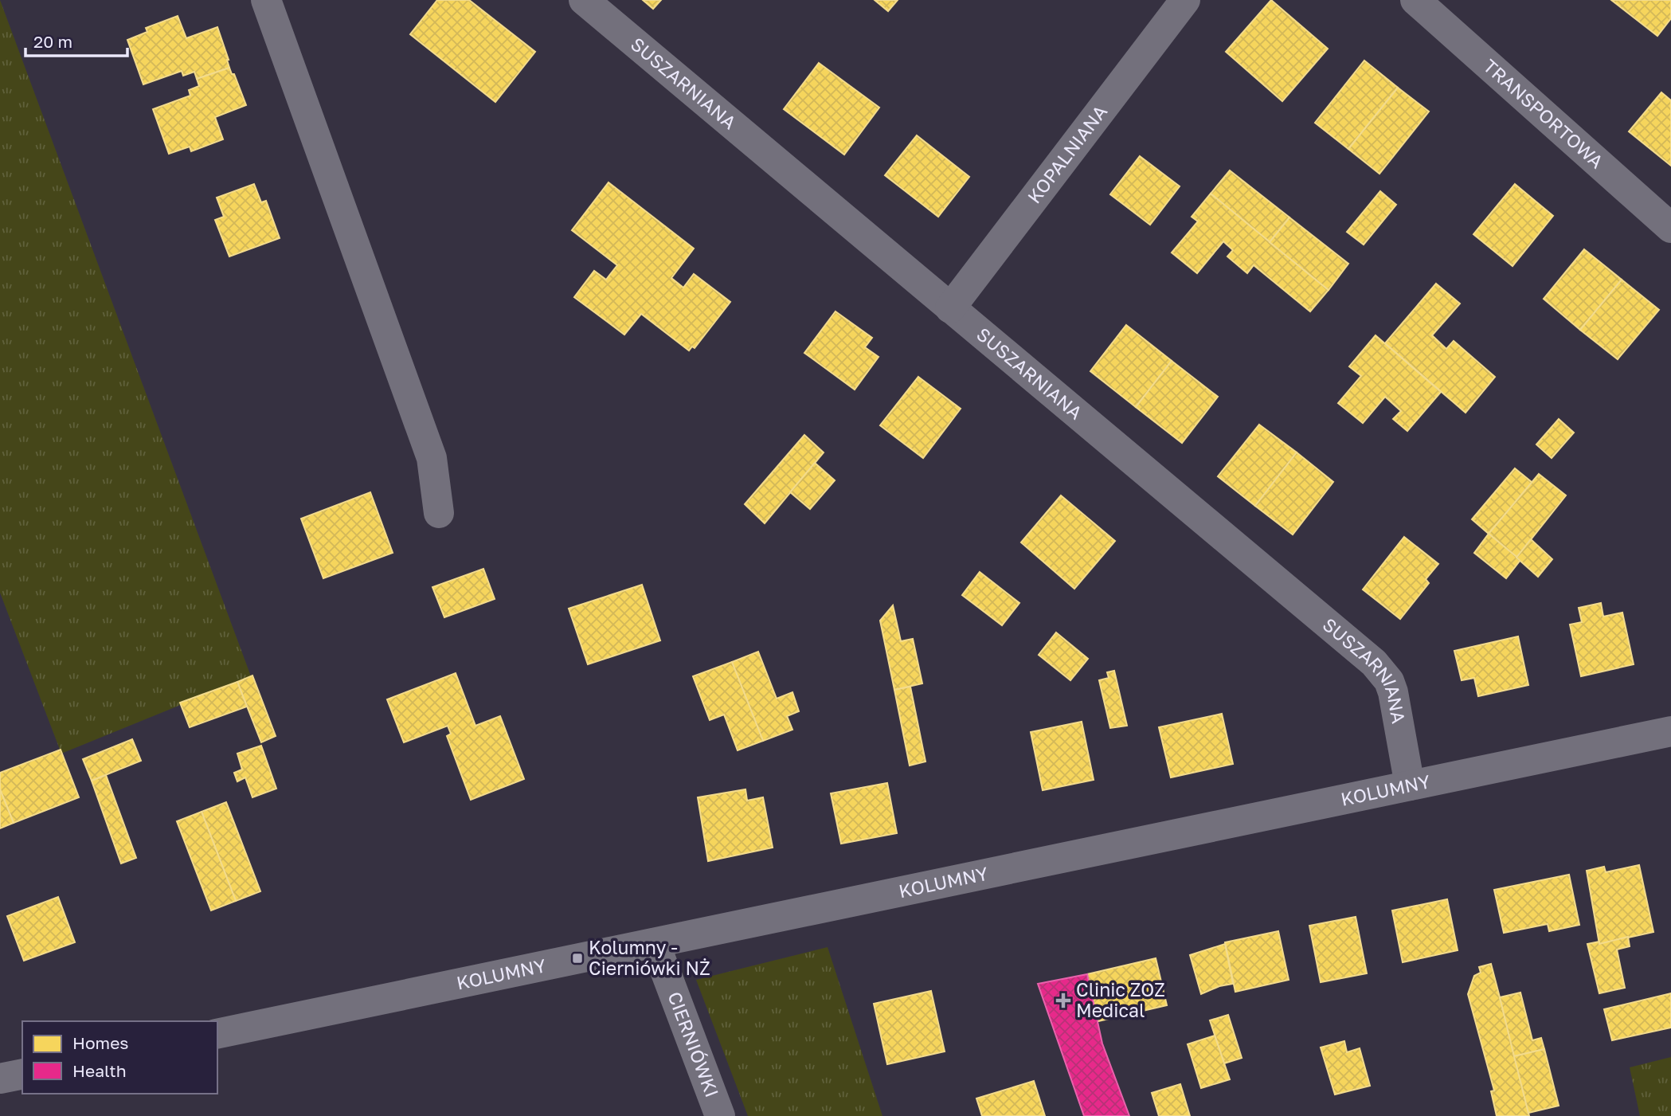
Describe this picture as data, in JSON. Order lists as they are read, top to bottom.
{
  "streets": {
    "street": [
      "SUSZARNIANA",
      "TRANSPORTOWA",
      "KOPALNIANA",
      "KOLUMNY",
      "CIERNIÓWKI"
    ]
  },
  "crossings": [
    ["SUSZARNIANA", "KOPALNIANA"],
    ["SUSZARNIANA", "KOLUMNY"],
    ["KOLUMNY", "CIERNIÓWKI"]
  ],
  "places": {
    "transit": ["Kolumny - Cierniówki NŻ"],
    "health": ["Clinic ZOZ Medical"]
  },
  "legend": ["Homes", "Health"],
  "scale_bar": "20 m"
}
